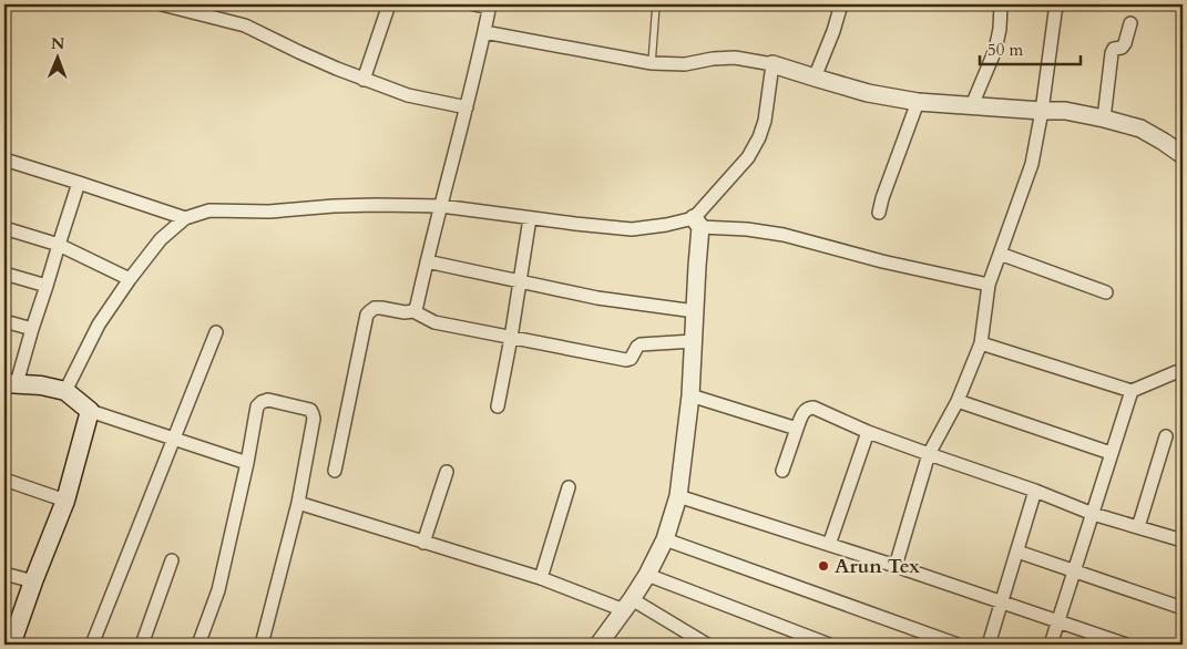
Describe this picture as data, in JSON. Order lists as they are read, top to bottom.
{
  "places": ["Arun Tex"],
  "scale_bar": "50 m",
  "north": "top"
}
